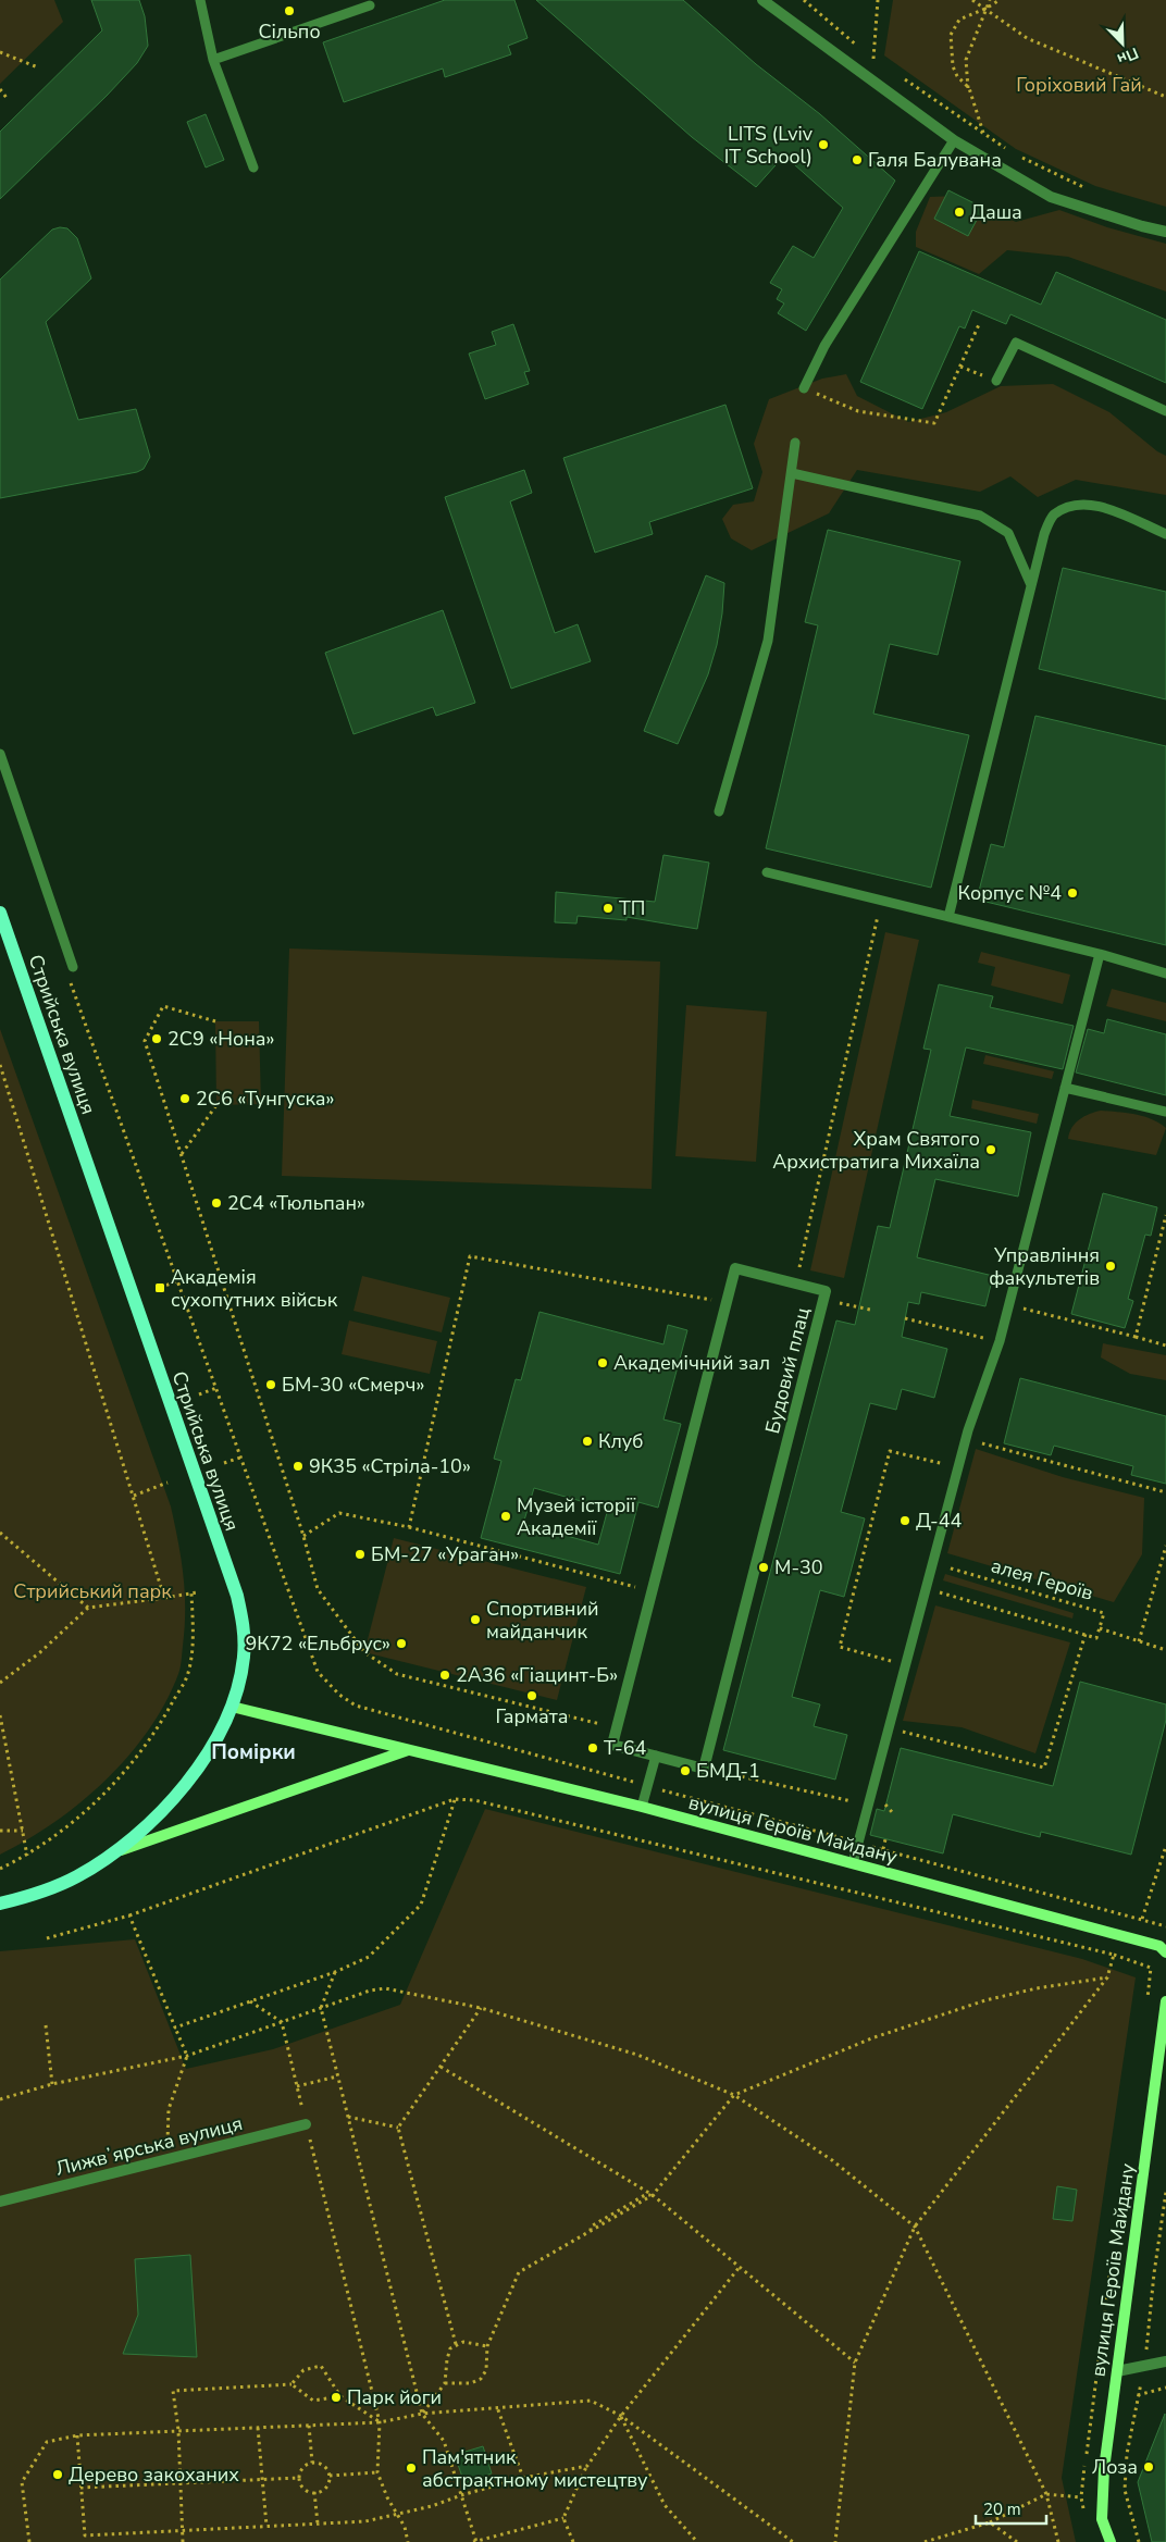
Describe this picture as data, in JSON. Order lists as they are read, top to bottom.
{
  "streets": {
    "main road": ["Стрийська вулиця", "вулиця Героїв Майдану"],
    "street": ["Будовий плац", "Лижвʼярська вулиця"],
    "path": ["алея Героїв"]
  },
  "crossings": [
    ["Стрийська вулиця", "вулиця Героїв Майдану"]
  ],
  "districts": ["Помірки"],
  "parks": ["Горіховий Гай", "Стрийський парк"],
  "places": {
    "other": [
      "Сільпо",
      "LITS (Lviv IT School)",
      "Галя Балувана",
      "Даша",
      "Корпус №4",
      "ТП",
      "2С9 «Нона»",
      "2С6 «Тунгуска»",
      "Храм Святого Архистратига Михаїла",
      "2С4 «Тюльпан»",
      "Управління факультетів",
      "Академічний зал",
      "БМ-30 «Смерч»",
      "Клуб",
      "9К35 «Стріла-10»",
      "Музей історії Академії",
      "Д-44",
      "БМ-27 «Ураган»",
      "М-30",
      "Спортивний майданчик",
      "9К72 «Ельбрус»",
      "2А36 «Гіацинт-Б»",
      "Гармата",
      "Т-64",
      "БМД-1",
      "Парк йоги",
      "Лоза",
      "Пам'ятник абстрактному мистецтву",
      "Дерево закоханих"
    ],
    "transit": ["Академія сухопутних військ"]
  },
  "scale_bar": "20 m",
  "north": "bottom right"
}
